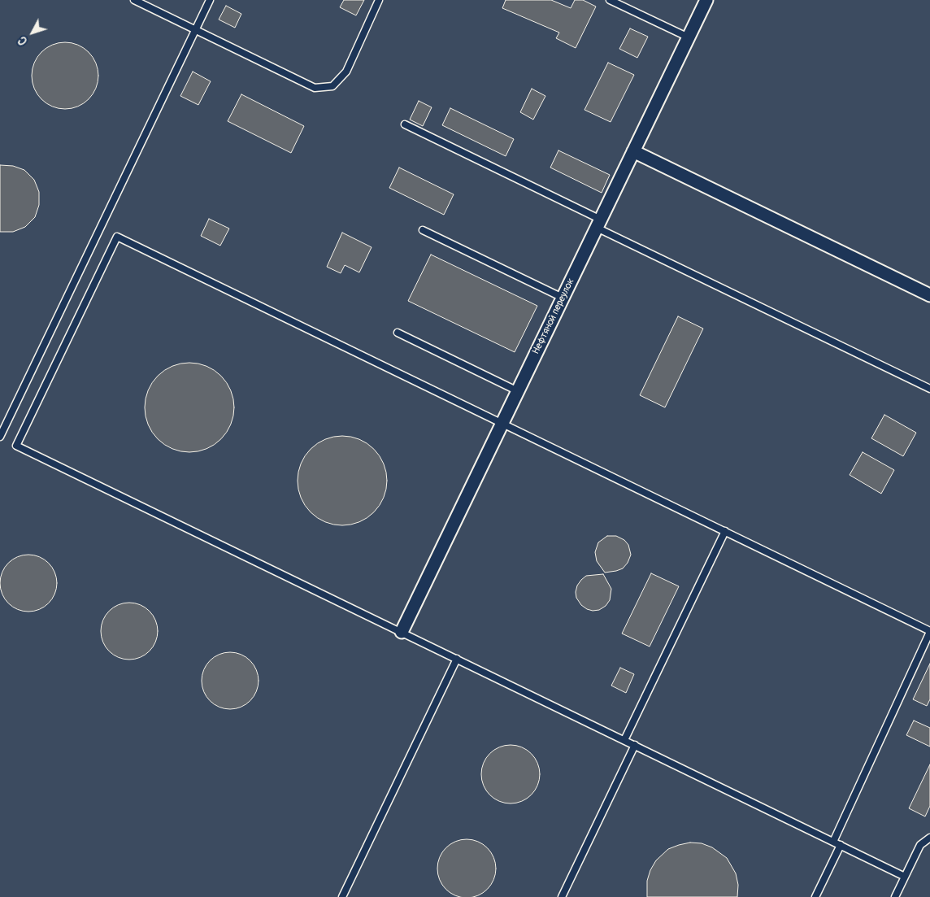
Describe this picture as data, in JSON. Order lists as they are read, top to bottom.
{
  "streets": {
    "street": ["Нефтяной переулок"]
  },
  "north": "bottom left"
}
